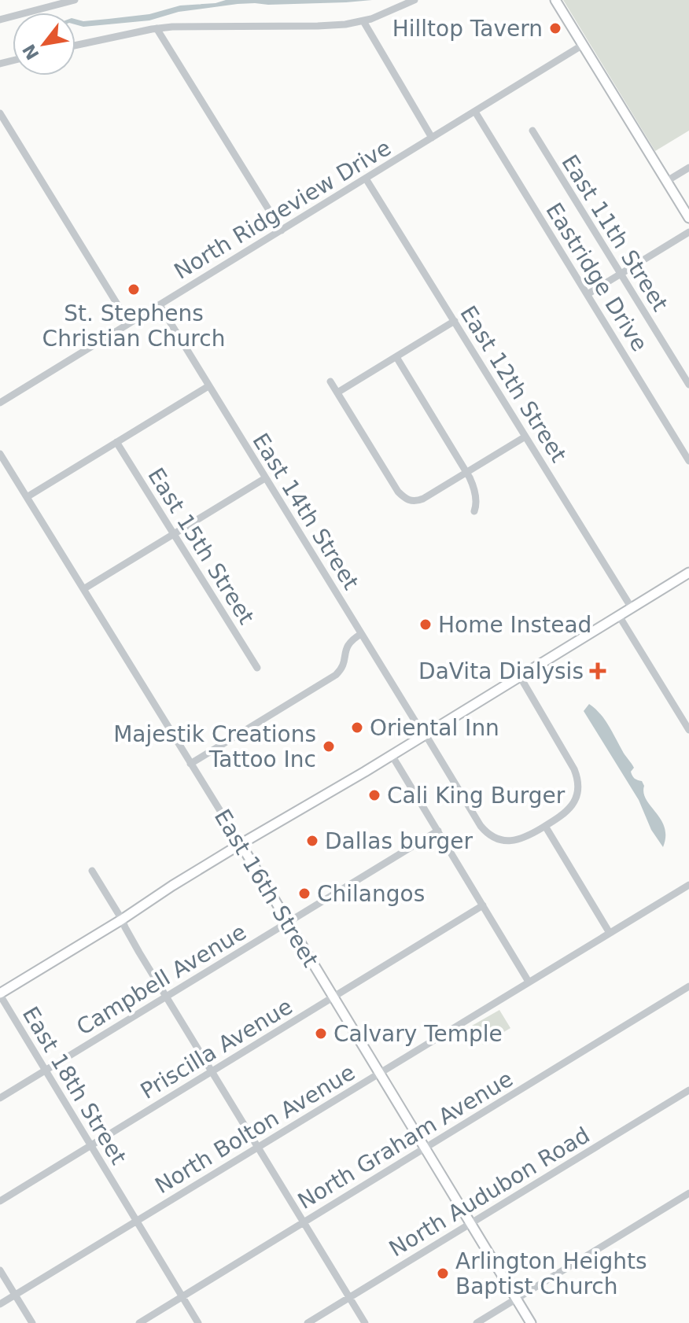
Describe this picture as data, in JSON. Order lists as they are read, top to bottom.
{
  "streets": {
    "main road": ["East 16th Street"],
    "street": [
      "North Ridgeview Drive",
      "East 11th Street",
      "Eastridge Drive",
      "East 12th Street",
      "East 14th Street",
      "East 15th Street",
      "Campbell Avenue",
      "Priscilla Avenue",
      "East 18th Street",
      "North Bolton Avenue",
      "North Graham Avenue",
      "North Audubon Road"
    ]
  },
  "crossings": [
    ["North Ridgeview Drive", "Eastridge Drive"],
    ["North Ridgeview Drive", "East 12th Street"],
    ["North Ridgeview Drive", "East 14th Street"],
    ["East 16th Street", "Campbell Avenue"],
    ["East 16th Street", "Priscilla Avenue"],
    ["East 16th Street", "North Bolton Avenue"],
    ["East 16th Street", "North Graham Avenue"],
    ["East 16th Street", "North Audubon Road"],
    ["Campbell Avenue", "East 18th Street"],
    ["Priscilla Avenue", "East 18th Street"],
    ["East 18th Street", "North Bolton Avenue"],
    ["East 18th Street", "North Graham Avenue"]
  ],
  "places": {
    "other": [
      "Hilltop Tavern",
      "St. Stephens Christian Church",
      "Home Instead",
      "Oriental Inn",
      "Majestik Creations Tattoo Inc",
      "Cali King Burger",
      "Dallas burger",
      "Chilangos",
      "Calvary Temple",
      "Arlington Heights Baptist Church"
    ],
    "health": ["DaVita Dialysis"]
  },
  "north": "bottom left"
}
